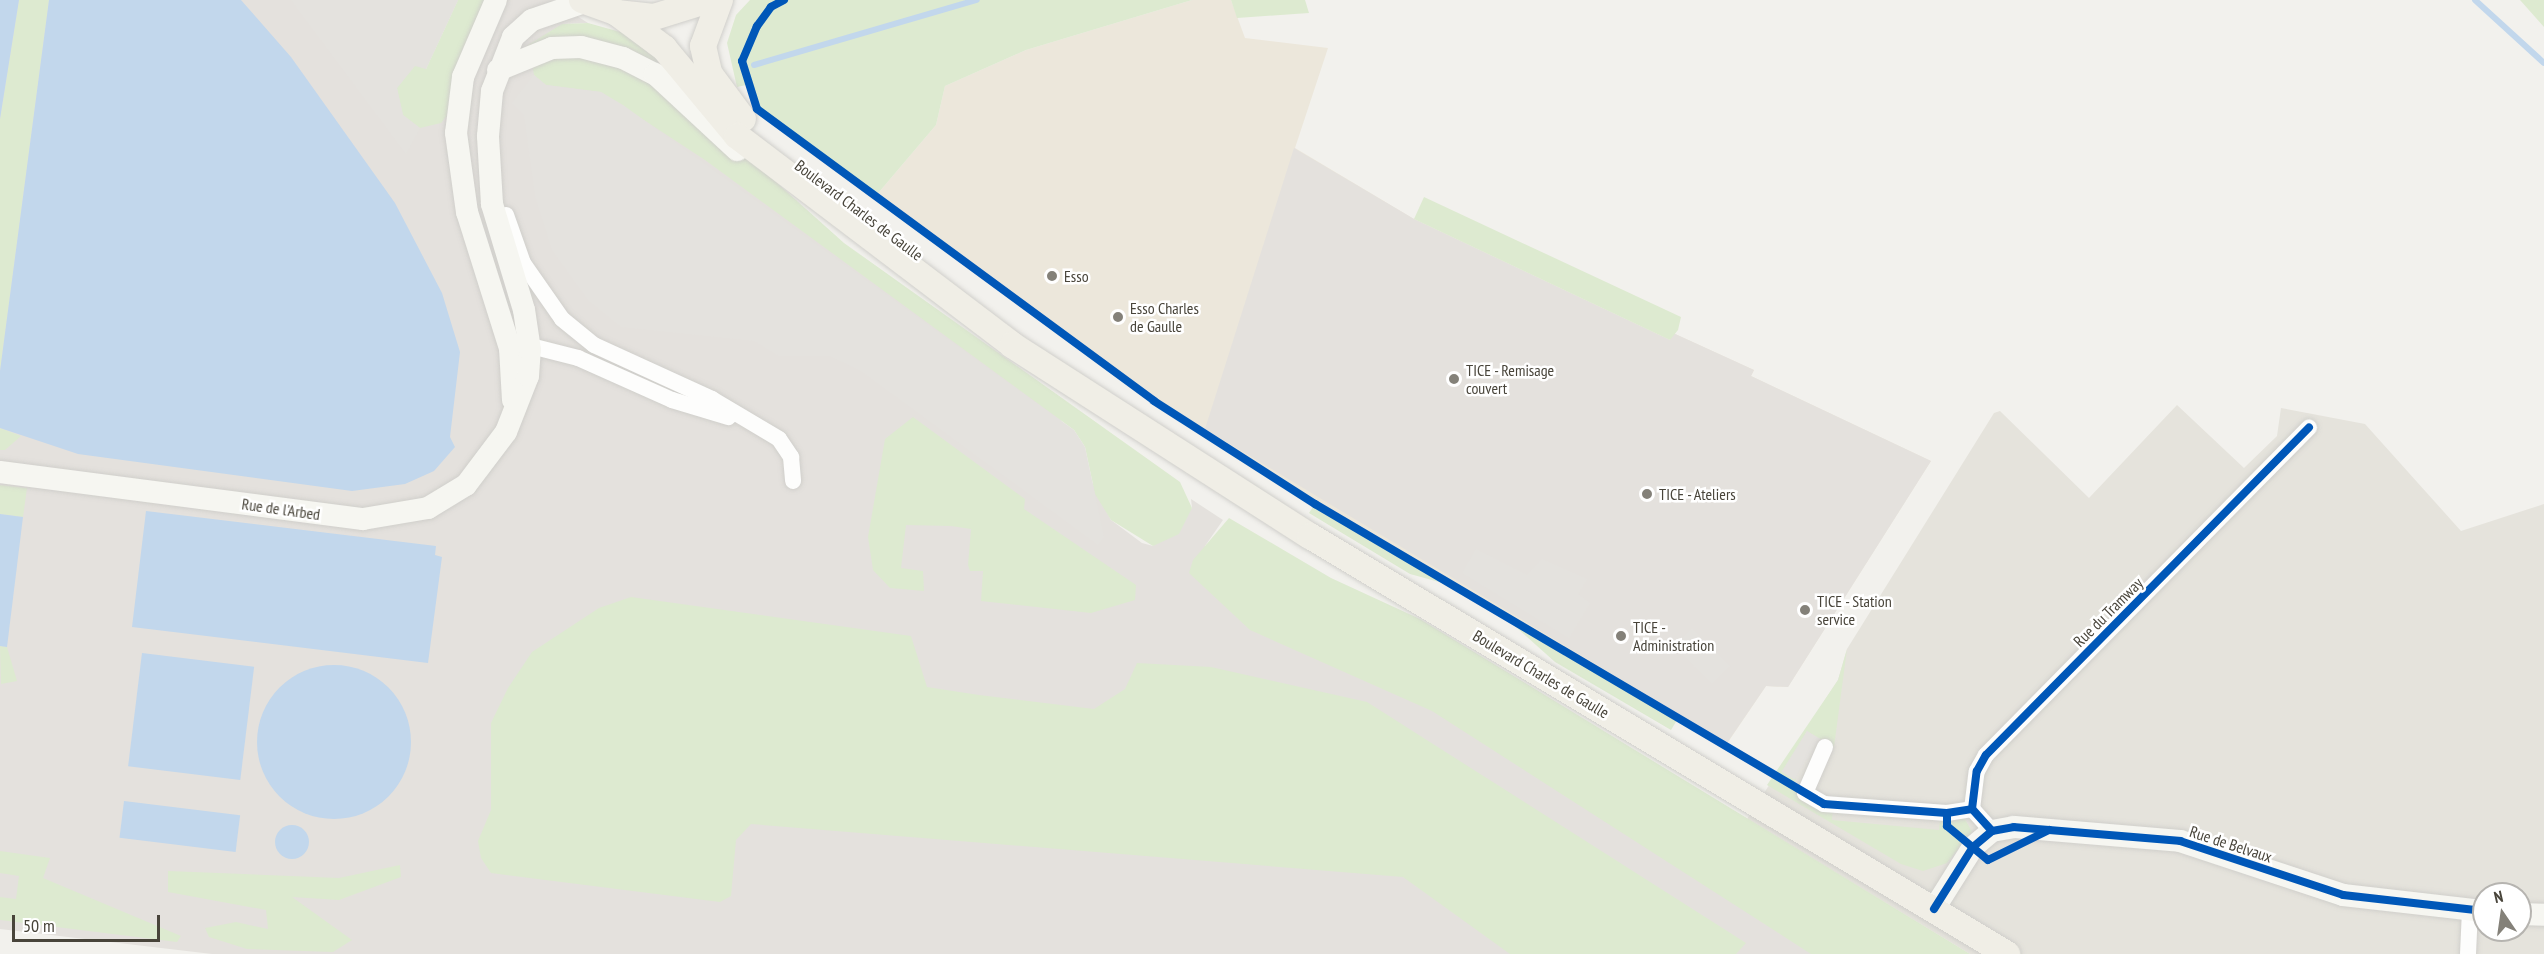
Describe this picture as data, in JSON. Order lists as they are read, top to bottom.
{
  "streets": {
    "main road": ["Boulevard Charles de Gaulle", "Rue de l'Arbed", "Rue de Belvaux"],
    "street": ["Rue du Tramway"]
  },
  "crossings": [
    ["Boulevard Charles de Gaulle", "Rue de l'Arbed"]
  ],
  "places": [
    "Esso",
    "Esso Charles de Gaulle",
    "TICE - Remisage couvert",
    "TICE - Ateliers",
    "TICE - Station service",
    "TICE - Administration"
  ],
  "scale_bar": "50 m",
  "north": "top"
}
